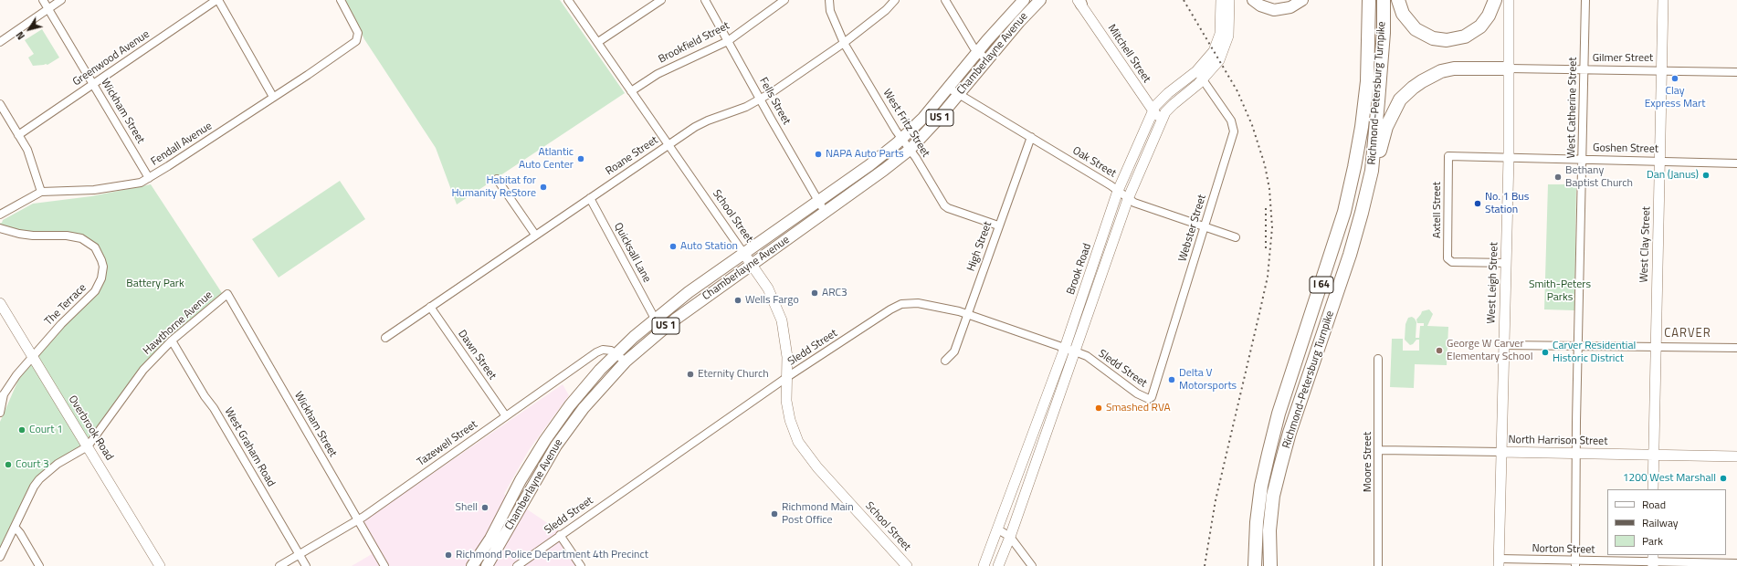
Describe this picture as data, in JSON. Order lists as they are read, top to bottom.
{
  "streets": {
    "highway": ["Richmond-Petersburg Turnpike", "I 64"],
    "main road": [
      "Chamberlayne Avenue",
      "Mitchell Street",
      "US 1",
      "School Street",
      "West Clay Street",
      "Brook Road",
      "West Leigh Street",
      "Overbrook Road",
      "North Harrison Street"
    ],
    "street": [
      "Brookfield Street",
      "Greenwood Avenue",
      "Gilmer Street",
      "Fells Street",
      "West Catherine Street",
      "Wickham Street",
      "West Fritz Street",
      "Fendall Avenue",
      "Goshen Street",
      "Roane Street",
      "Oak Street",
      "Axtell Street",
      "Webster Street",
      "High Street",
      "Quicksall Lane",
      "The Terrace",
      "Hawthorne Avenue",
      "Sledd Street",
      "Dawn Street",
      "Tazewell Street",
      "West Graham Road",
      "Moore Street",
      "Norton Street"
    ]
  },
  "crossings": [
    ["Brookfield Street", "Fells Street"],
    ["Brookfield Street", "School Street"],
    ["Chamberlayne Avenue", "Fells Street"],
    ["Chamberlayne Avenue", "West Fritz Street"],
    ["Chamberlayne Avenue", "Oak Street"],
    ["Chamberlayne Avenue", "School Street"],
    ["Chamberlayne Avenue", "Quicksall Lane"],
    ["Chamberlayne Avenue", "Tazewell Street"],
    ["Mitchell Street", "Brook Road"],
    ["Greenwood Avenue", "Wickham Street"],
    ["Gilmer Street", "West Catherine Street"],
    ["Gilmer Street", "West Clay Street"],
    ["Gilmer Street", "West Leigh Street"],
    ["Fells Street", "Roane Street"],
    ["West Catherine Street", "Goshen Street"],
    ["West Catherine Street", "North Harrison Street"],
    ["West Catherine Street", "Norton Street"],
    ["Wickham Street", "Fendall Avenue"],
    ["Wickham Street", "Hawthorne Avenue"],
    ["Wickham Street", "Tazewell Street"],
    ["West Fritz Street", "Roane Street"],
    ["West Fritz Street", "High Street"],
    ["Goshen Street", "Axtell Street"],
    ["Goshen Street", "West Clay Street"],
    ["Goshen Street", "West Leigh Street"],
    ["Roane Street", "School Street"],
    ["Roane Street", "Quicksall Lane"],
    ["Roane Street", "Dawn Street"],
    ["Oak Street", "Webster Street"],
    ["Oak Street", "High Street"],
    ["Oak Street", "Brook Road"],
    ["Axtell Street", "West Leigh Street"],
    ["School Street", "Sledd Street"],
    ["Webster Street", "Brook Road"],
    ["Webster Street", "Sledd Street"],
    ["West Clay Street", "North Harrison Street"],
    ["High Street", "Sledd Street"],
    ["Brook Road", "Sledd Street"],
    ["West Leigh Street", "North Harrison Street"],
    ["West Leigh Street", "Norton Street"],
    ["The Terrace", "Overbrook Road"],
    ["Hawthorne Avenue", "Overbrook Road"],
    ["Hawthorne Avenue", "West Graham Road"],
    ["Dawn Street", "Tazewell Street"],
    ["North Harrison Street", "Moore Street"],
    ["Tazewell Street", "West Graham Road"]
  ],
  "districts": ["CARVER"],
  "parks": ["Battery Park", "Smith-Peters Parks"],
  "places": [
    "Clay Express Mart",
    "NAPA Auto Parts",
    "Atlantic Auto Center",
    "Dan (Janus)",
    "Bethany Baptist Church",
    "Habitat for Humanity ReStore",
    "No. 1 Bus Station",
    "Auto Station",
    "ARC3",
    "Wells Fargo",
    "George W Carver Elementary School",
    "Carver Residential Historic District",
    "Eternity Church",
    "Delta V Motorsports",
    "Smashed RVA",
    "Court 1",
    "Court 3",
    "1200 West Marshall",
    "Shell",
    "Richmond Main Post Office",
    "Richmond Police Department 4th Precinct"
  ],
  "legend": ["Road", "Railway", "Park"],
  "north": "bottom left"
}
